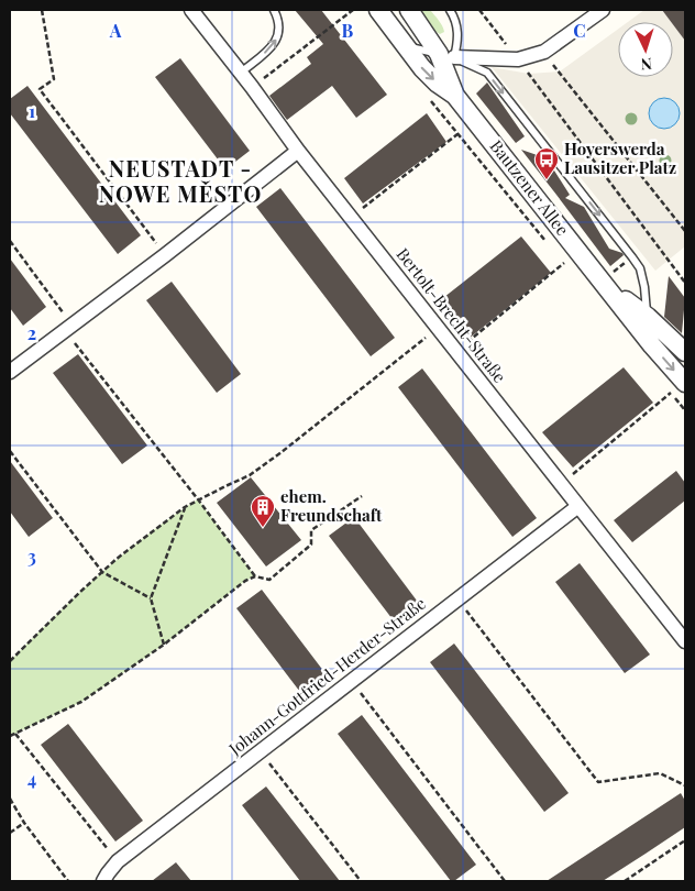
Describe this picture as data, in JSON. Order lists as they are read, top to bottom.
{
  "streets": {
    "street": ["Bautzener Allee", "Bertolt-Brecht-Straße", "Johann-Gottfried-Herder-Straße"]
  },
  "crossings": [
    ["Bertolt-Brecht-Straße", "Johann-Gottfried-Herder-Straße"]
  ],
  "districts": ["NEUSTADT - NOWE MĚSTO"],
  "places": {
    "bus stop": ["Hoyerswerda Lausitzer Platz"],
    "building": ["ehem. Freundschaft"]
  },
  "north": "bottom",
  "grid": {
    "columns": ["A", "B", "C"],
    "rows": [
      "1",
      "2",
      "3",
      "4"
    ]
  }
}
